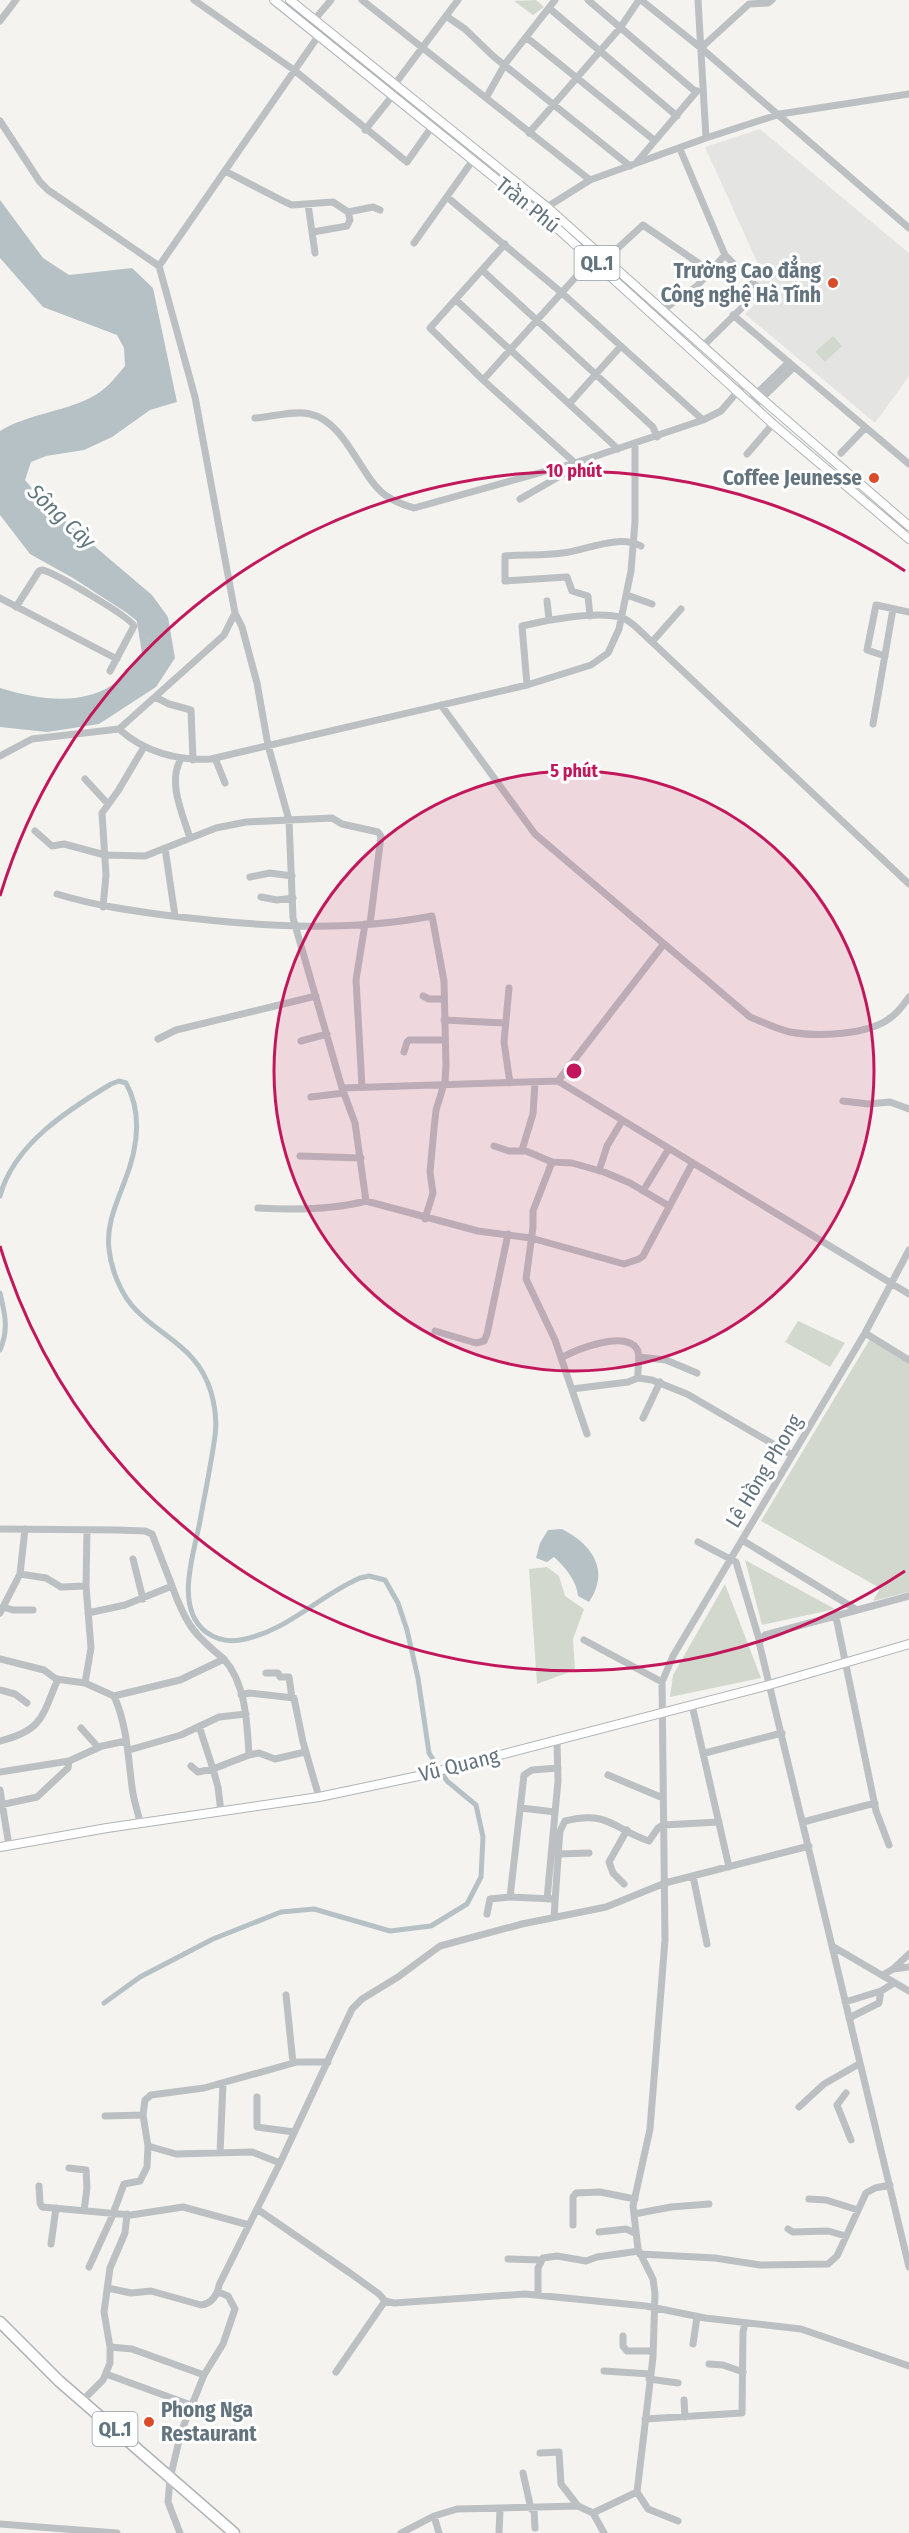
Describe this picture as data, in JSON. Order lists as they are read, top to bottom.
{
  "streets": {
    "highway": ["QL.1"],
    "main road": ["Trần Phú", "Vũ Quang"],
    "street": ["Lê Hồng Phong"]
  },
  "crossings": [
    ["Lê Hồng Phong", "Vũ Quang"]
  ],
  "water": ["Sông Cày"],
  "places": ["Trường Cao đẳng Công nghệ Hà Tĩnh", "Coffee Jeunesse", "Phong Nga Restaurant"],
  "rings": ["10 phút", "5 phút"]
}
